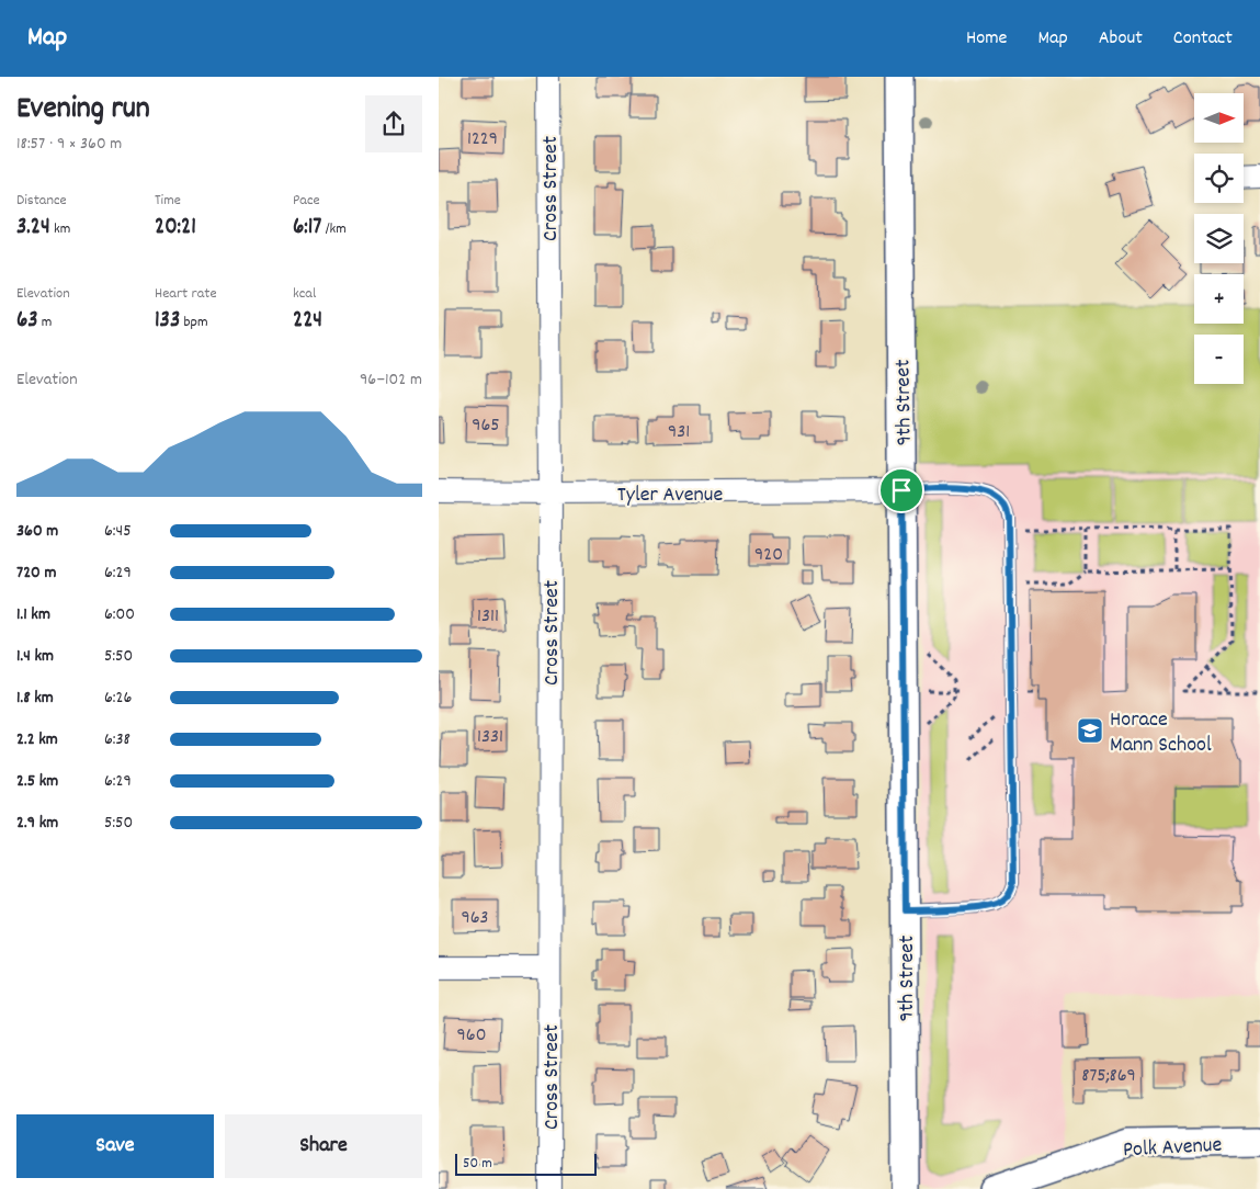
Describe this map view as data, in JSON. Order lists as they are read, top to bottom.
{
  "streets": {
    "street": [
      "Cross Street",
      "9th Street",
      "Tyler Avenue",
      "Polk Avenue"
    ]
  },
  "crossings": [
    ["Cross Street", "Tyler Avenue"],
    ["9th Street", "Tyler Avenue"]
  ],
  "places": {
    "school or university": ["Horace Mann School"]
  },
  "house_numbers": [
    "1229",
    "965",
    "931",
    "920",
    "1311",
    "1331",
    "963",
    "960",
    "875;869"
  ],
  "scale_bar": "50 m",
  "north": "right",
  "page": {
    "header": "Map",
    "nav": [
      "Home",
      "Map",
      "About",
      "Contact"
    ],
    "heading": ["Evening run", "18:57 · 9 × 360 m"],
    "map_buttons": ["+", "−"],
    "stats": [
      ["Distance", "3.24 km"],
      ["Time", "20:21"],
      ["Pace", "6:17 /km"],
      ["Elevation", "63 m"],
      ["Heart rate", "133 bpm"],
      ["kcal", "224"]
    ],
    "chart": ["Elevation", "96–102 m"],
    "list": [
      {
        "name": "360 m",
        "note": "6:45"
      },
      {
        "name": "720 m",
        "note": "6:29"
      },
      {
        "name": "1.1 km",
        "note": "6:00"
      },
      {
        "name": "1.4 km",
        "note": "5:50"
      },
      {
        "name": "1.8 km",
        "note": "6:26"
      },
      {
        "name": "2.2 km",
        "note": "6:38"
      },
      {
        "name": "2.5 km",
        "note": "6:29"
      },
      {
        "name": "2.9 km",
        "note": "5:50"
      }
    ],
    "buttons": ["Save", "Share"],
    "scale": "50 m"
  }
}
